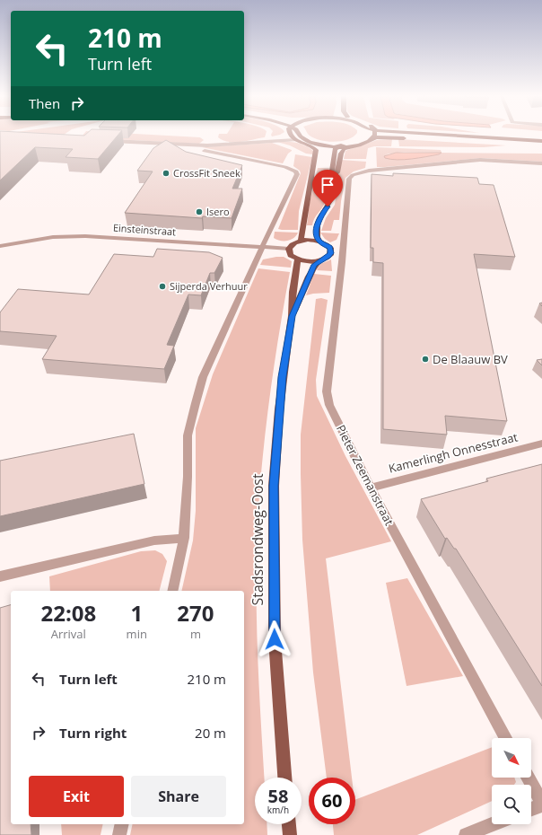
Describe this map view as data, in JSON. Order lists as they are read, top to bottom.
{
  "streets": {
    "main road": ["Stadsrondweg-Oost"],
    "street": ["Einsteinstraat", "Kamerlingh Onnesstraat", "Pieter Zeemanstraat"]
  },
  "crossings": [
    ["Kamerlingh Onnesstraat", "Pieter Zeemanstraat"]
  ],
  "places": [
    "CrossFit Sneek",
    "Isero",
    "Sijperda Verhuur",
    "De Blaauw BV"
  ],
  "north": "bottom right",
  "page": {
    "turn": ["210 m", "Turn left"],
    "then": "Then",
    "eta": [
      "22:08",
      "Arrival",
      "1",
      "min",
      "270",
      "m"
    ],
    "list": [
      {
        "name": "Turn left",
        "value": "210 m"
      },
      {
        "name": "Turn right",
        "value": "20 m"
      }
    ],
    "buttons": ["Exit", "Share"],
    "speed": "58 km/h",
    "limit": "60"
  }
}
